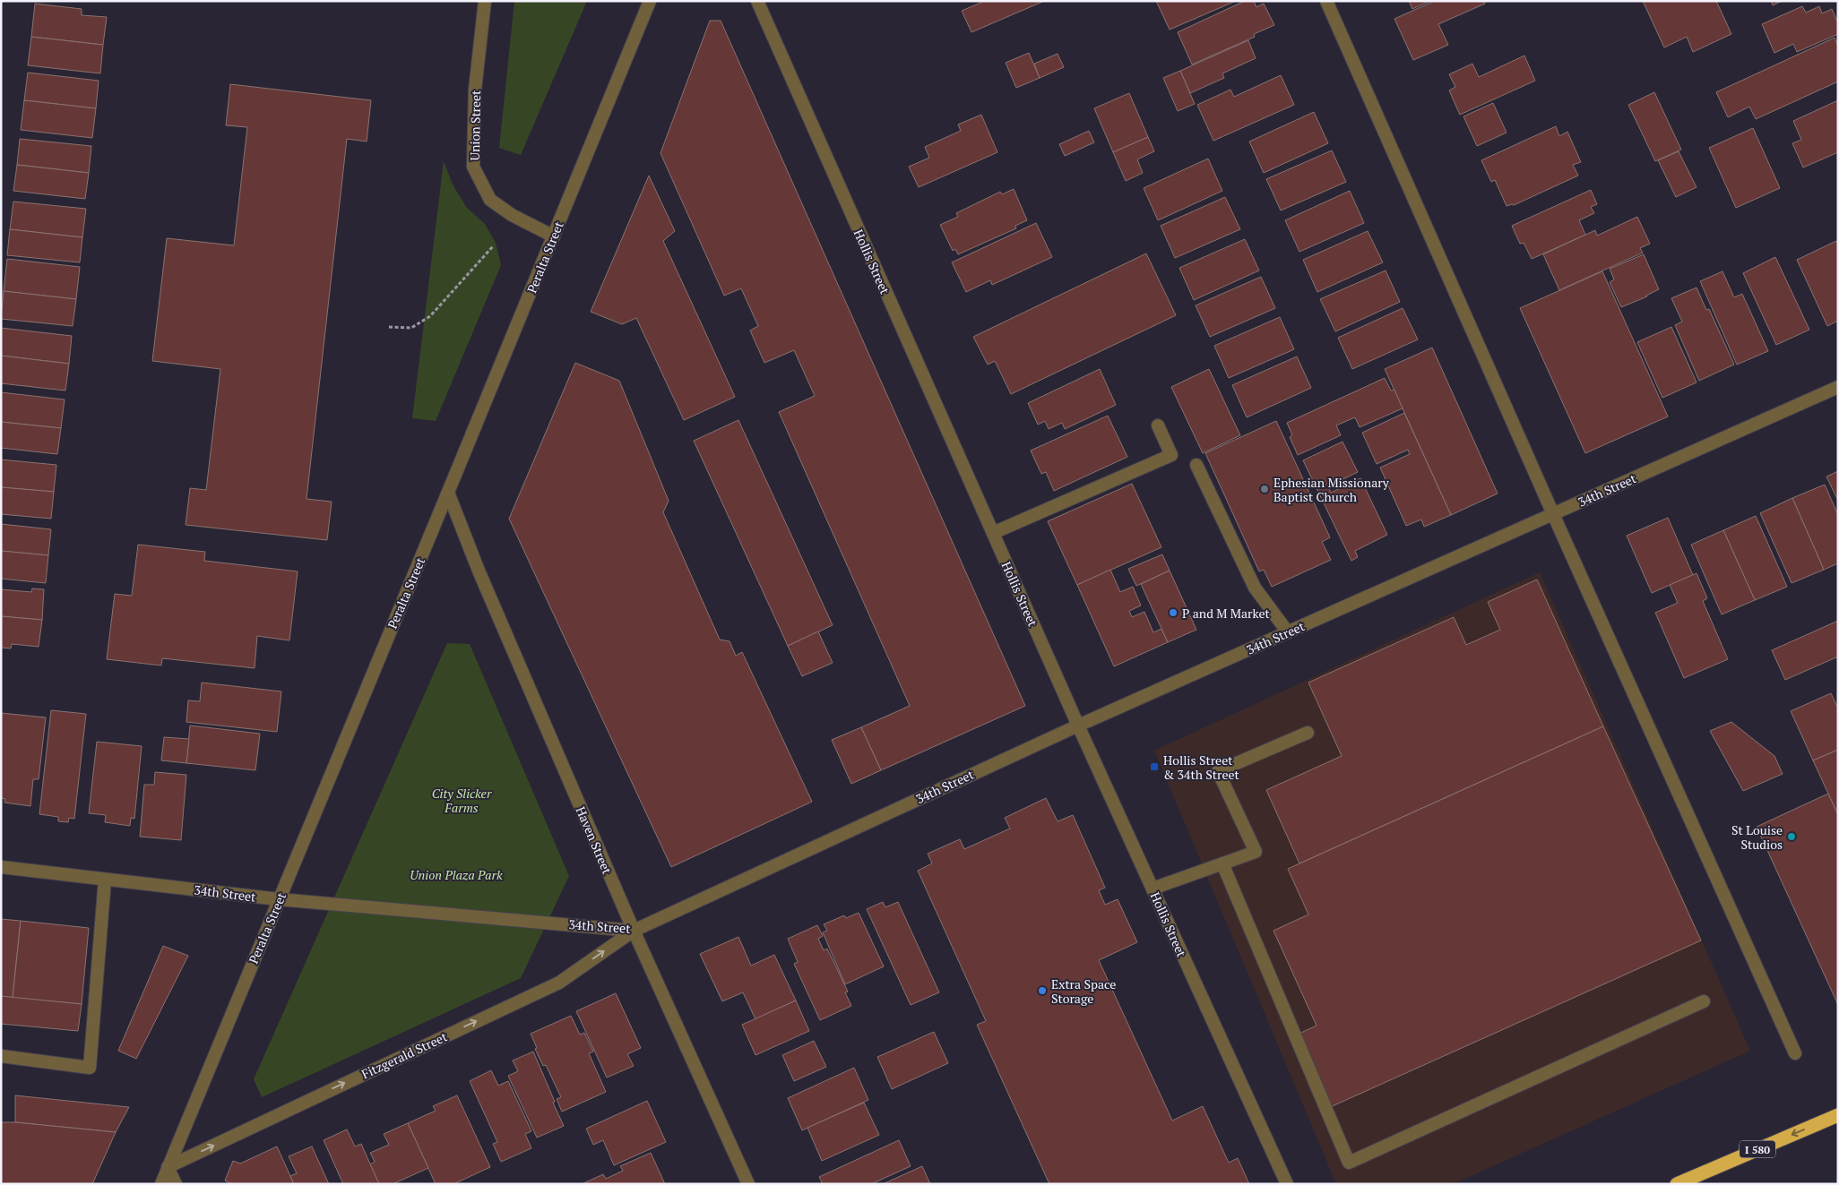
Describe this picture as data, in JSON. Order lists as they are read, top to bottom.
{
  "streets": {
    "highway": ["I 580"],
    "street": [
      "Union Street",
      "Peralta Street",
      "Hollis Street",
      "34th Street",
      "Haven Street",
      "Fitzgerald Street"
    ]
  },
  "crossings": [
    ["Union Street", "Peralta Street"],
    ["Peralta Street", "34th Street"],
    ["Peralta Street", "Haven Street"],
    ["Peralta Street", "Fitzgerald Street"],
    ["Hollis Street", "34th Street"],
    ["34th Street", "Haven Street"],
    ["34th Street", "Fitzgerald Street"],
    ["Haven Street", "Fitzgerald Street"]
  ],
  "one_way": ["Fitzgerald Street"],
  "parks": ["City Slicker Farms", "Union Plaza Park"],
  "places": {
    "other": [
      "Ephesian Missionary Baptist Church",
      "P and M Market",
      "St Louise Studios",
      "Extra Space Storage"
    ],
    "transit": ["Hollis Street & 34th Street"]
  }
}
